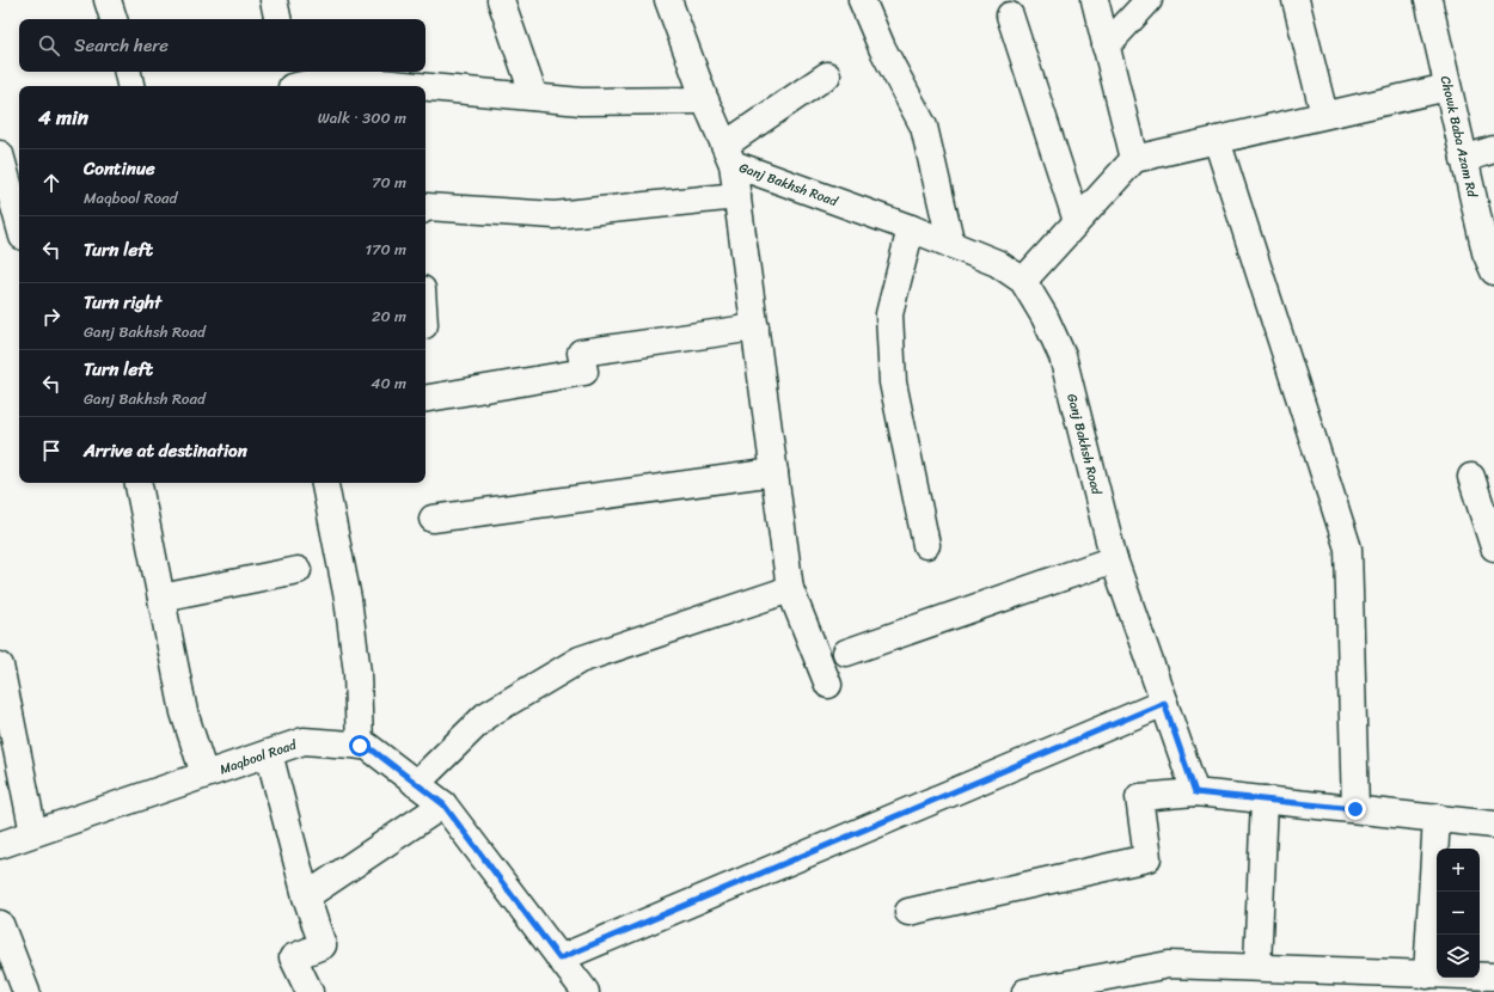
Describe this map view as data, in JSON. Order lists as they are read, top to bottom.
{
  "streets": {
    "street": ["Chowk Baba Azam Rd", "Ganj Bakhsh Road", "Maqbool Road"]
  },
  "page": {
    "search": "Search here",
    "heading": ["4 min", "Walk · 300 m"],
    "list": [
      ["Continue", "Maqbool Road", "70 m"],
      ["Turn left", "170 m"],
      ["Turn right", "Ganj Bakhsh Road", "20 m"],
      ["Turn left", "Ganj Bakhsh Road", "40 m"],
      "Arrive at destination"
    ],
    "map_buttons": ["+", "−"]
  }
}
